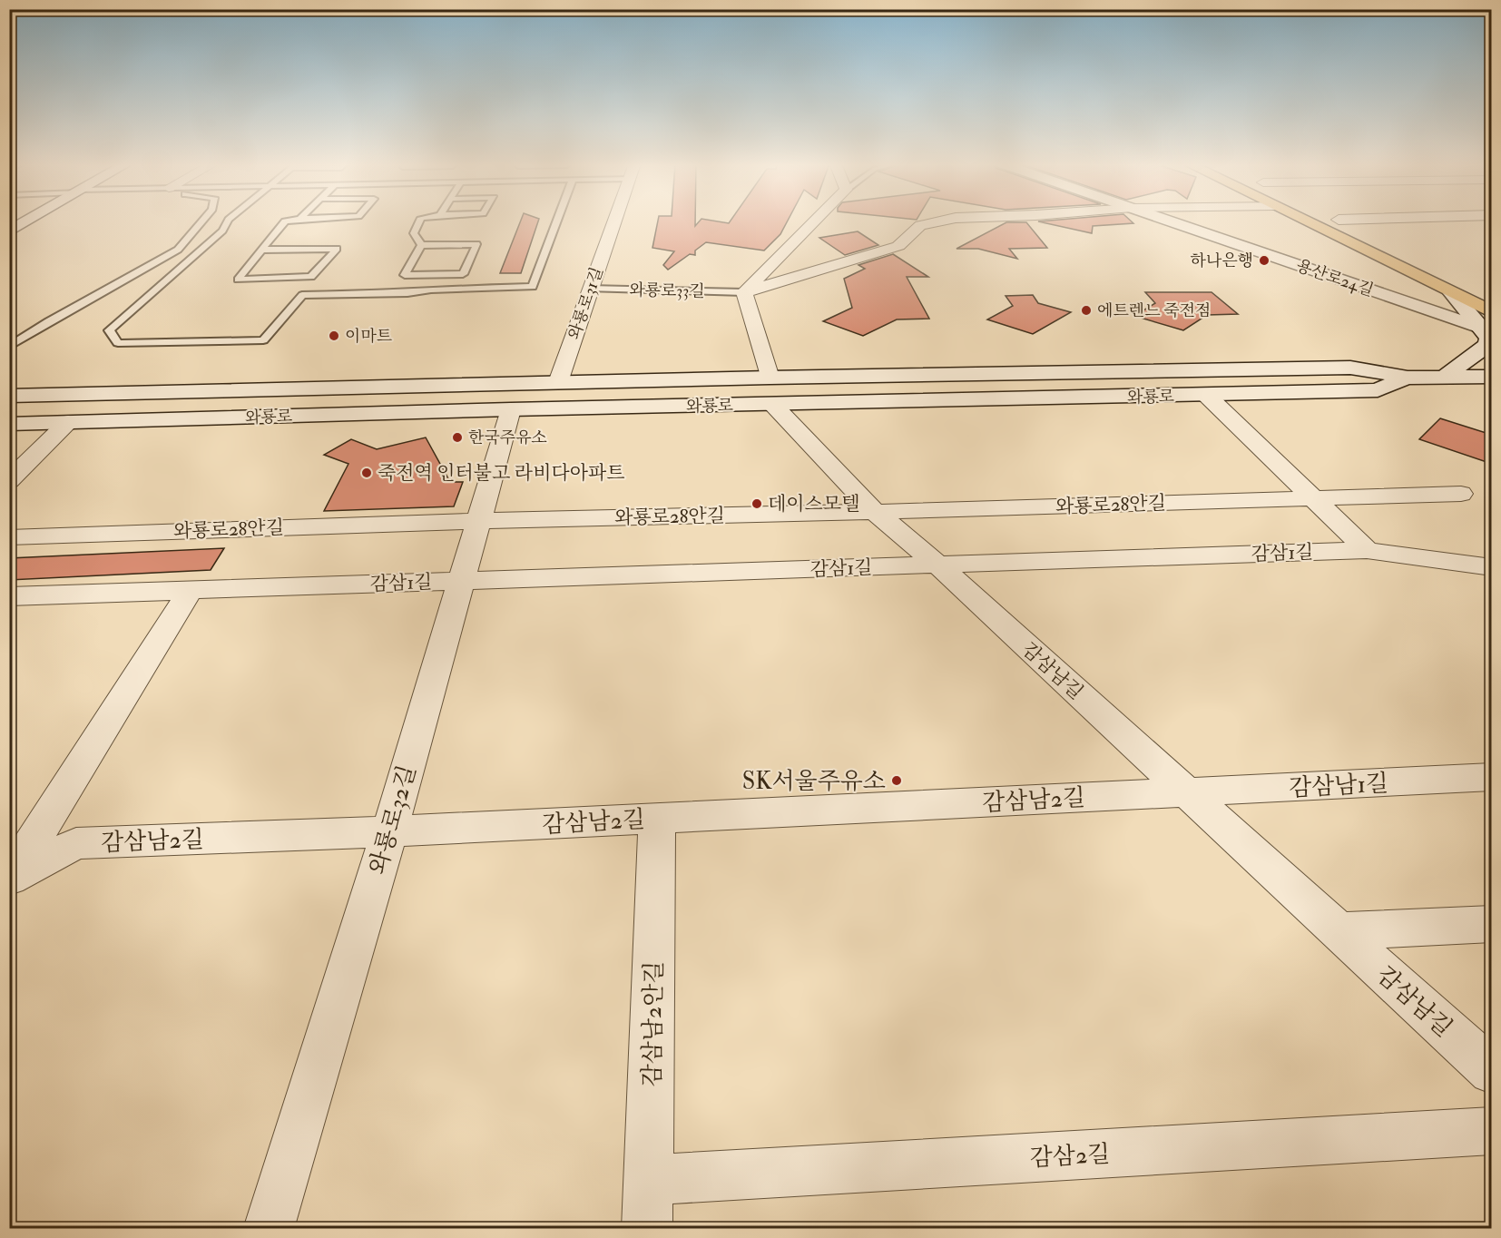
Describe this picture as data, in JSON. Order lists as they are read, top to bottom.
{
  "streets": {
    "main road": ["용산로24길", "와룡로"],
    "street": [
      "와룡로31길",
      "와룡로28안길",
      "감삼1길",
      "감삼남길",
      "감삼남1길",
      "감삼남2길",
      "와룡로32길",
      "감삼남2안길",
      "감삼2길"
    ],
    "lane": ["와룡로33길"]
  },
  "crossings": [
    ["와룡로33길", "와룡로31길"],
    ["와룡로31길", "와룡로"],
    ["와룡로", "감삼남길"],
    ["와룡로", "와룡로32길"],
    ["와룡로28안길", "감삼남길"],
    ["와룡로28안길", "와룡로32길"],
    ["감삼1길", "감삼남길"],
    ["감삼1길", "와룡로32길"],
    ["감삼남길", "감삼남1길"],
    ["감삼남길", "감삼남2길"],
    ["감삼남1길", "감삼남2길"],
    ["감삼남2길", "와룡로32길"],
    ["감삼남2길", "감삼남2안길"],
    ["감삼남2안길", "감삼2길"]
  ],
  "places": [
    "하나은행",
    "에트렌느 죽전점",
    "이마트",
    "한국주유소",
    "죽전역 인터불고 라비다아파트",
    "데이스모텔",
    "SK서울주유소"
  ]
}
